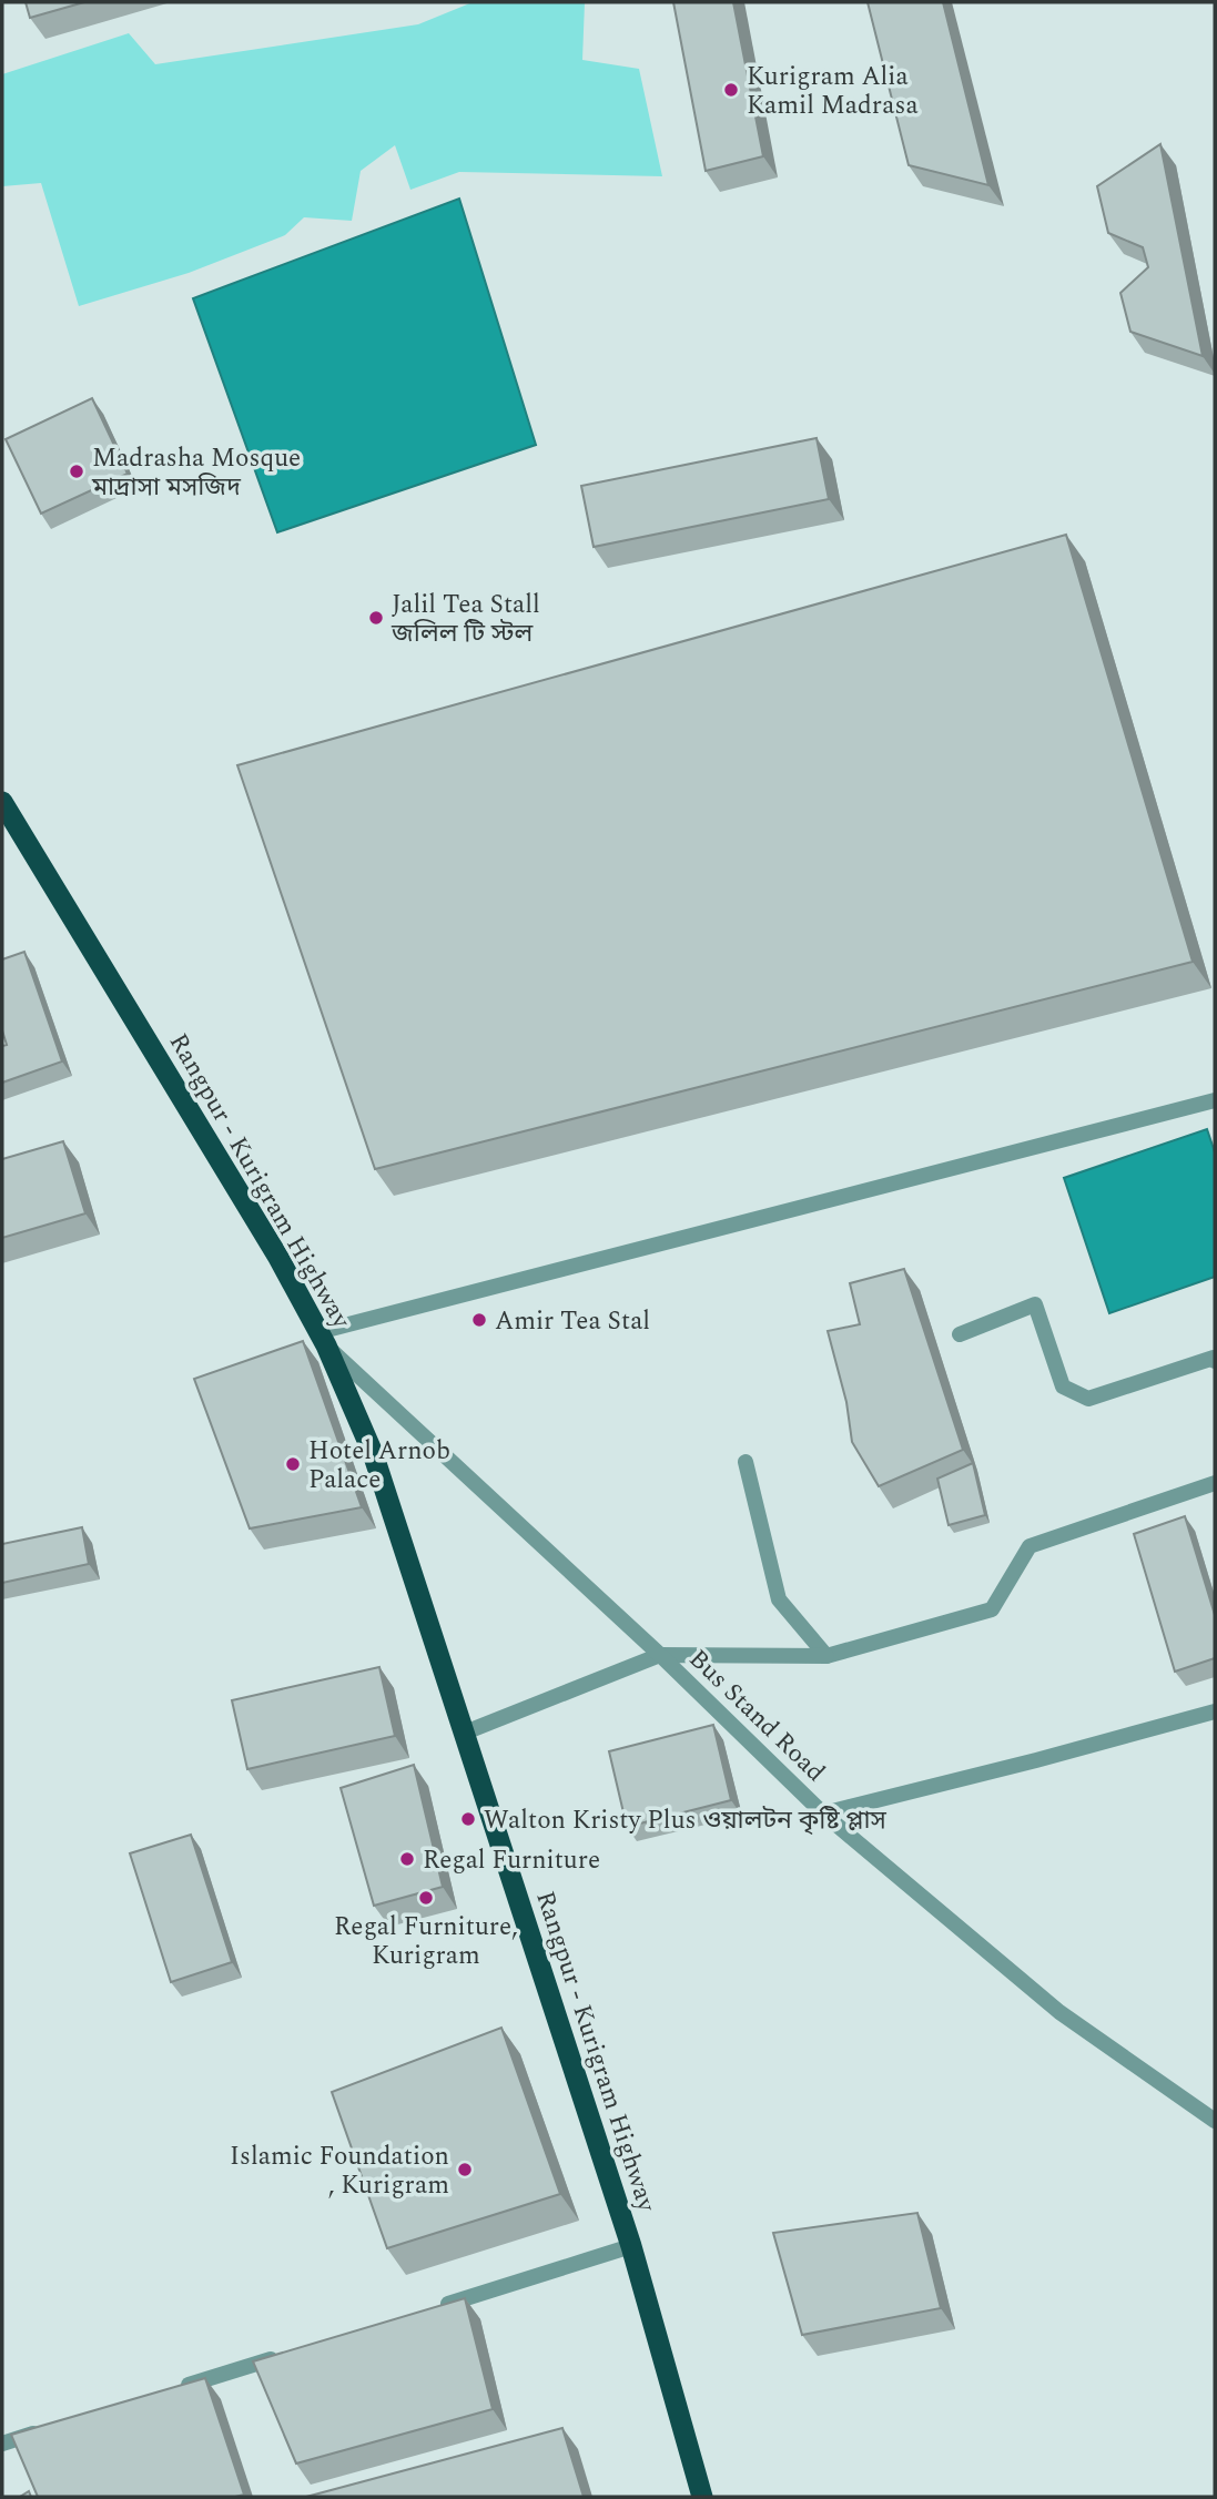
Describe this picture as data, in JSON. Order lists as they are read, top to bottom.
{
  "streets": {
    "highway": ["Rangpur - Kurigram Highway"],
    "street": ["Bus Stand Road"]
  },
  "crossings": [
    ["Rangpur - Kurigram Highway", "Bus Stand Road"]
  ],
  "places": [
    "Kurigram Alia Kamil Madrasa",
    "Madrasha Mosque মাদ্রাসা মসজিদ",
    "Jalil Tea Stall জলিল টি স্টল",
    "Amir Tea Stal",
    "Hotel Arnob Palace",
    "Walton Kristy Plus ওয়ালটন কৃষ্টি প্লাস",
    "Regal Furniture",
    "Regal Furniture, Kurigram",
    "Islamic Foundation , Kurigram"
  ]
}
